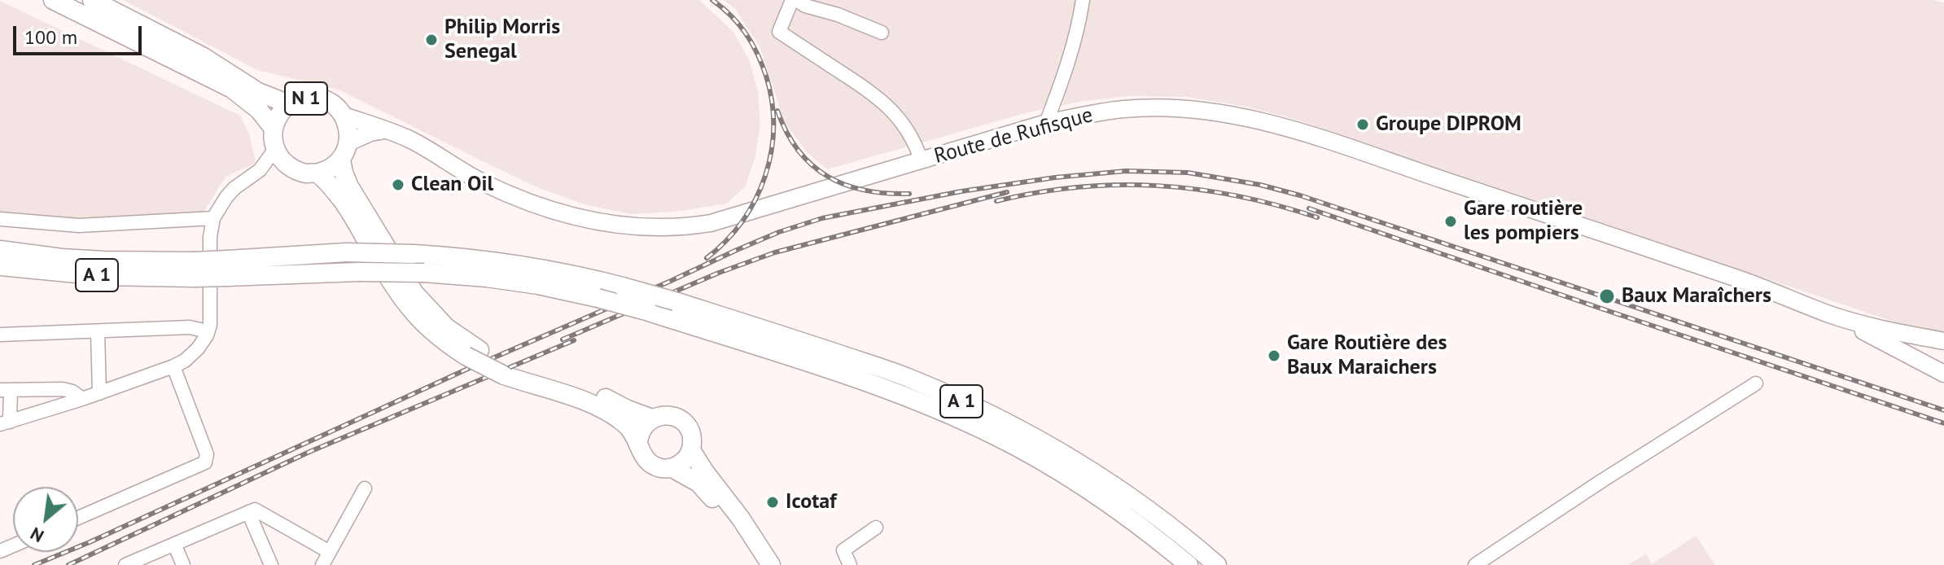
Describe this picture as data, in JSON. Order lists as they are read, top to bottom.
{
  "streets": {
    "highway": ["N 1", "A 1"],
    "main road": ["Route de Rufisque"]
  },
  "crossings": [
    ["N 1", "Route de Rufisque"]
  ],
  "places": [
    "Philip Morris Senegal",
    "Groupe DIPROM",
    "Clean Oil",
    "Gare routière les pompiers",
    "Baux Maraîchers",
    "Gare Routière des Baux Maraichers",
    "Icotaf"
  ],
  "scale_bar": "100 m",
  "north": "bottom left"
}
